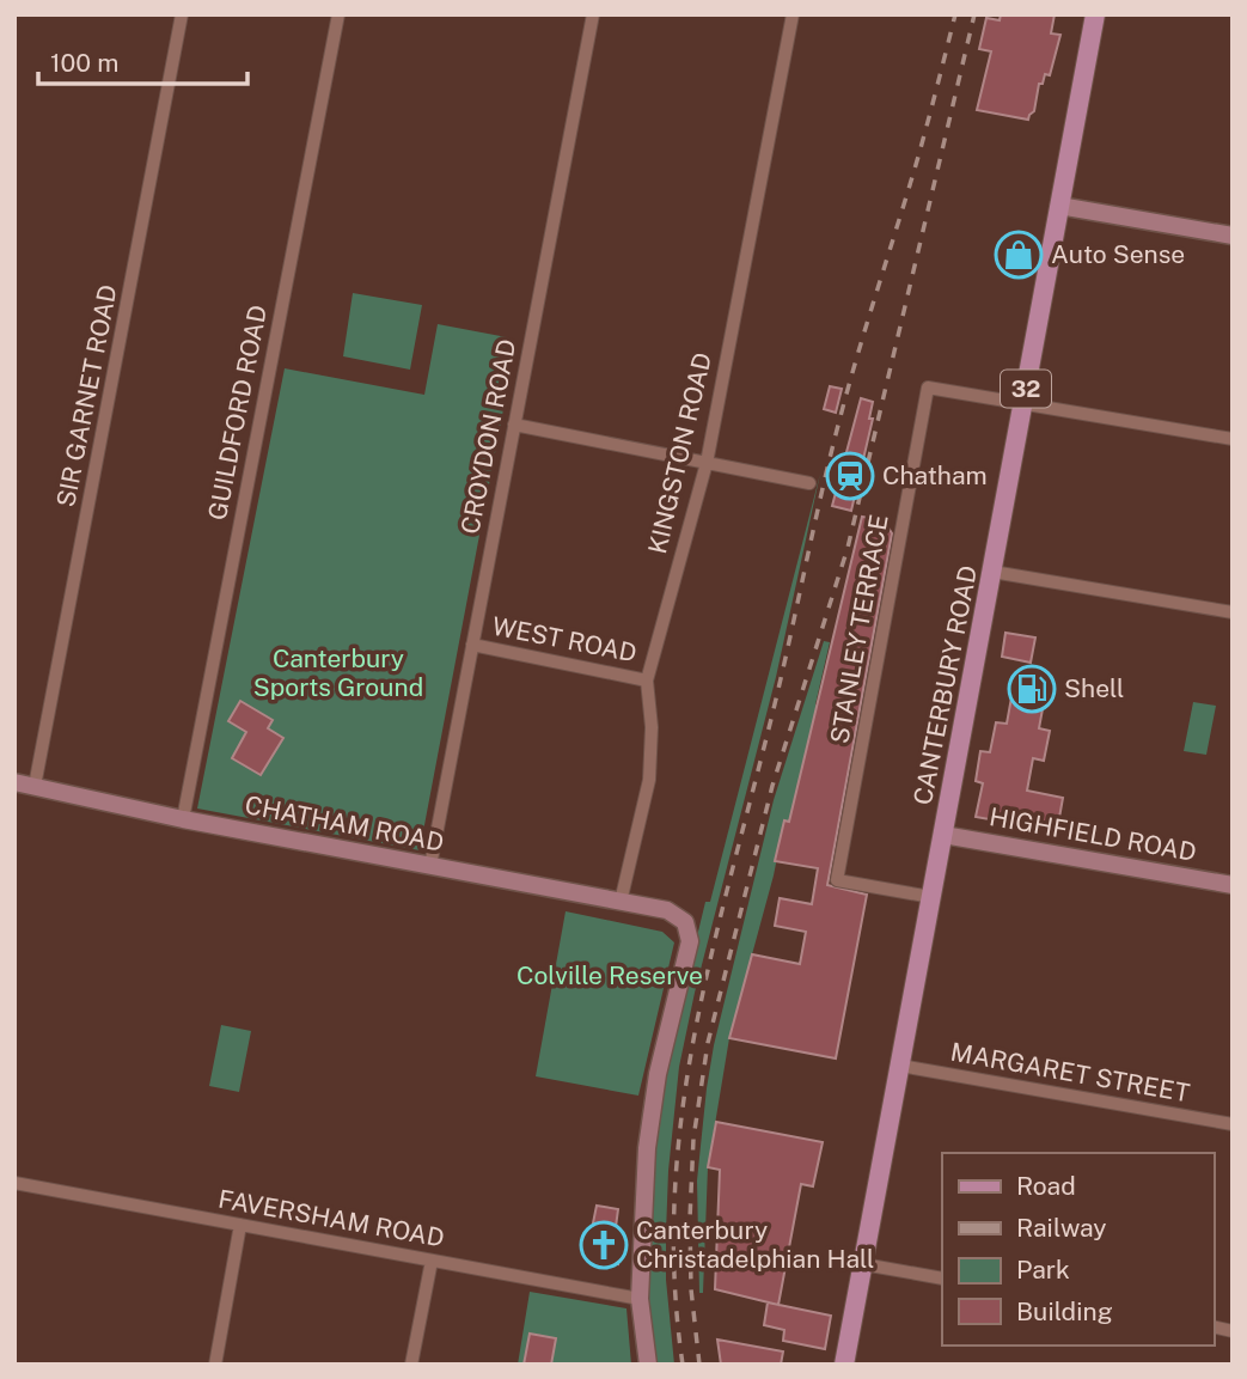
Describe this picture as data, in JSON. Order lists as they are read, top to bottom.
{
  "streets": {
    "main road": ["32", "CANTERBURY ROAD"],
    "street": [
      "SIR GARNET ROAD",
      "GUILDFORD ROAD",
      "CROYDON ROAD",
      "KINGSTON ROAD",
      "STANLEY TERRACE",
      "WEST ROAD",
      "CHATHAM ROAD",
      "HIGHFIELD ROAD",
      "MARGARET STREET",
      "FAVERSHAM ROAD"
    ]
  },
  "crossings": [
    ["SIR GARNET ROAD", "CHATHAM ROAD"],
    ["GUILDFORD ROAD", "CHATHAM ROAD"],
    ["CROYDON ROAD", "WEST ROAD"],
    ["CROYDON ROAD", "CHATHAM ROAD"],
    ["KINGSTON ROAD", "WEST ROAD"],
    ["KINGSTON ROAD", "CHATHAM ROAD"],
    ["STANLEY TERRACE", "CANTERBURY ROAD"],
    ["CANTERBURY ROAD", "HIGHFIELD ROAD"],
    ["CANTERBURY ROAD", "MARGARET STREET"],
    ["CHATHAM ROAD", "FAVERSHAM ROAD"]
  ],
  "parks": ["Canterbury Sports Ground", "Colville Reserve"],
  "places": {
    "shop": ["Auto Sense"],
    "station": ["Chatham"],
    "fuel station": ["Shell"],
    "church": ["Canterbury Christadelphian Hall"]
  },
  "legend": [
    "Road",
    "Railway",
    "Park",
    "Building"
  ],
  "scale_bar": "100 m"
}
